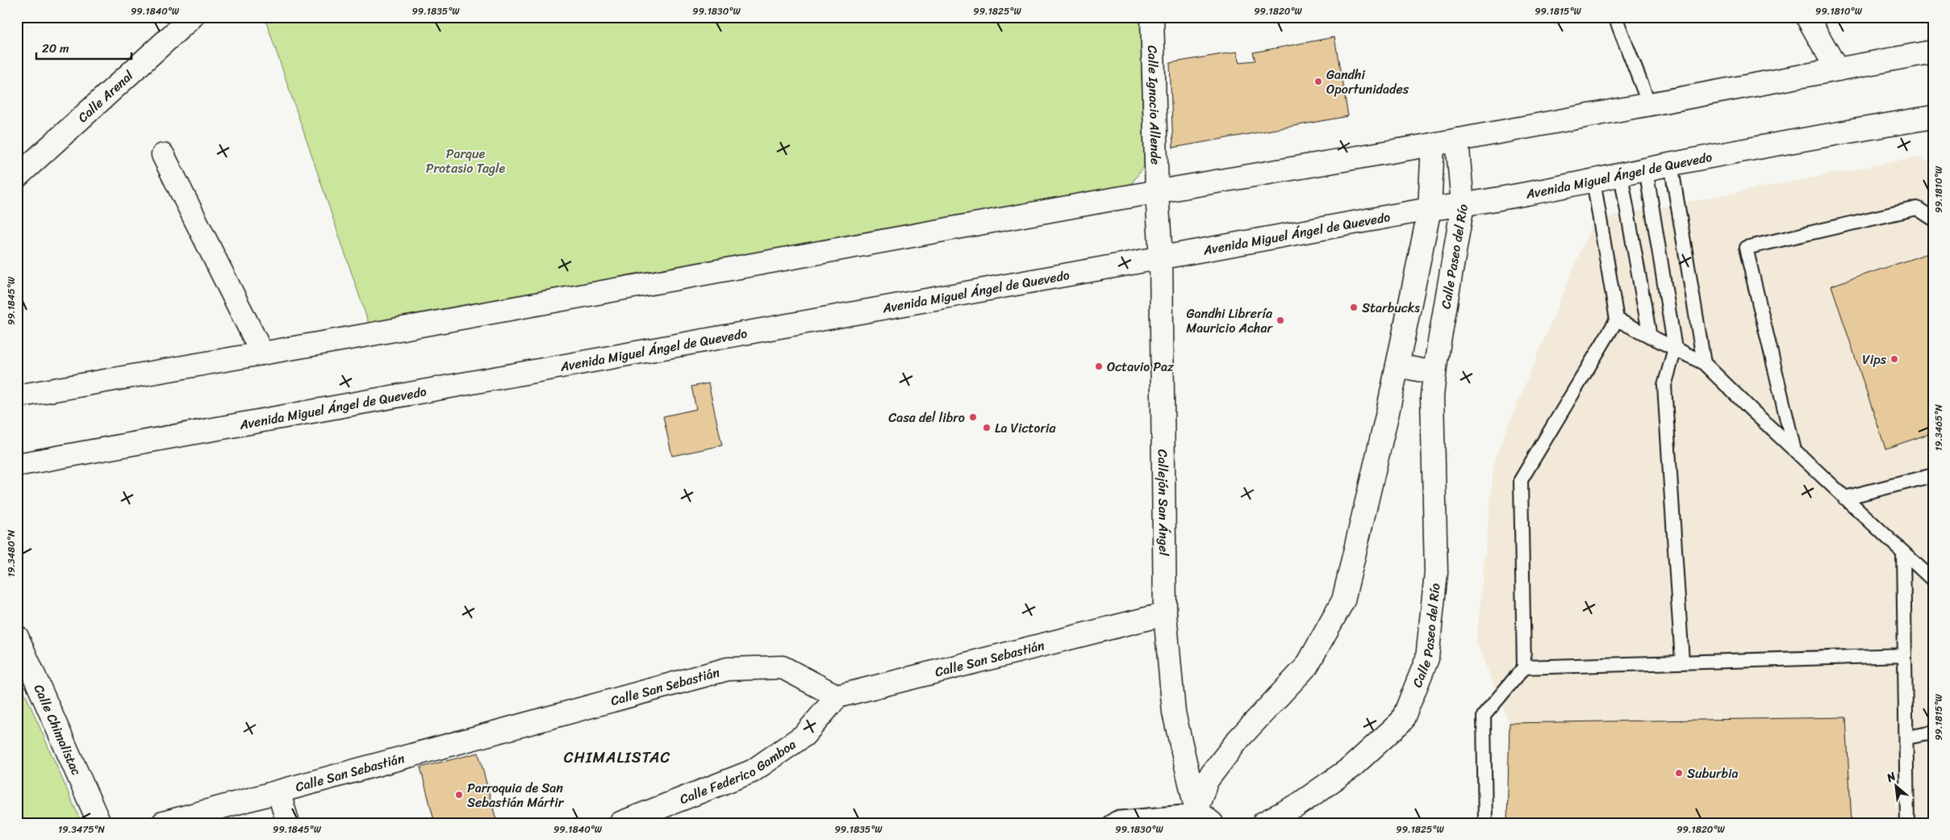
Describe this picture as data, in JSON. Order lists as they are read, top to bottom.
{
  "streets": {
    "street": [
      "Calle Arenal",
      "Calle Ignacio Allende",
      "Avenida Miguel Ángel de Quevedo",
      "Calle Paseo del Río",
      "Callejón San Ángel",
      "Calle San Sebastián",
      "Calle Chimalistac",
      "Calle Federico Gamboa"
    ]
  },
  "crossings": [
    ["Calle Ignacio Allende", "Callejón San Ángel"],
    ["Avenida Miguel Ángel de Quevedo", "Calle Paseo del Río"],
    ["Avenida Miguel Ángel de Quevedo", "Callejón San Ángel"],
    ["Callejón San Ángel", "Calle San Sebastián"],
    ["Calle San Sebastián", "Calle Federico Gamboa"]
  ],
  "districts": ["CHIMALISTAC"],
  "parks": ["Parque Protasio Tagle"],
  "places": [
    "Gandhi Oportunidades",
    "Starbucks",
    "Gandhi Librería Mauricio Achar",
    "Vips",
    "Octavio Paz",
    "Casa del libro",
    "La Victoria",
    "Suburbia",
    "Parroquia de San Sebastián Mártir"
  ],
  "scale_bar": "20 m",
  "north": "top left",
  "coordinates": [
    "99.1840°W",
    "99.1835°W",
    "99.1830°W",
    "99.1825°W",
    "99.1820°W",
    "99.1815°W",
    "99.1810°W",
    "99.1845°W",
    "19.3465°N",
    "19.3480°N",
    "19.3475°N"
  ]
}
